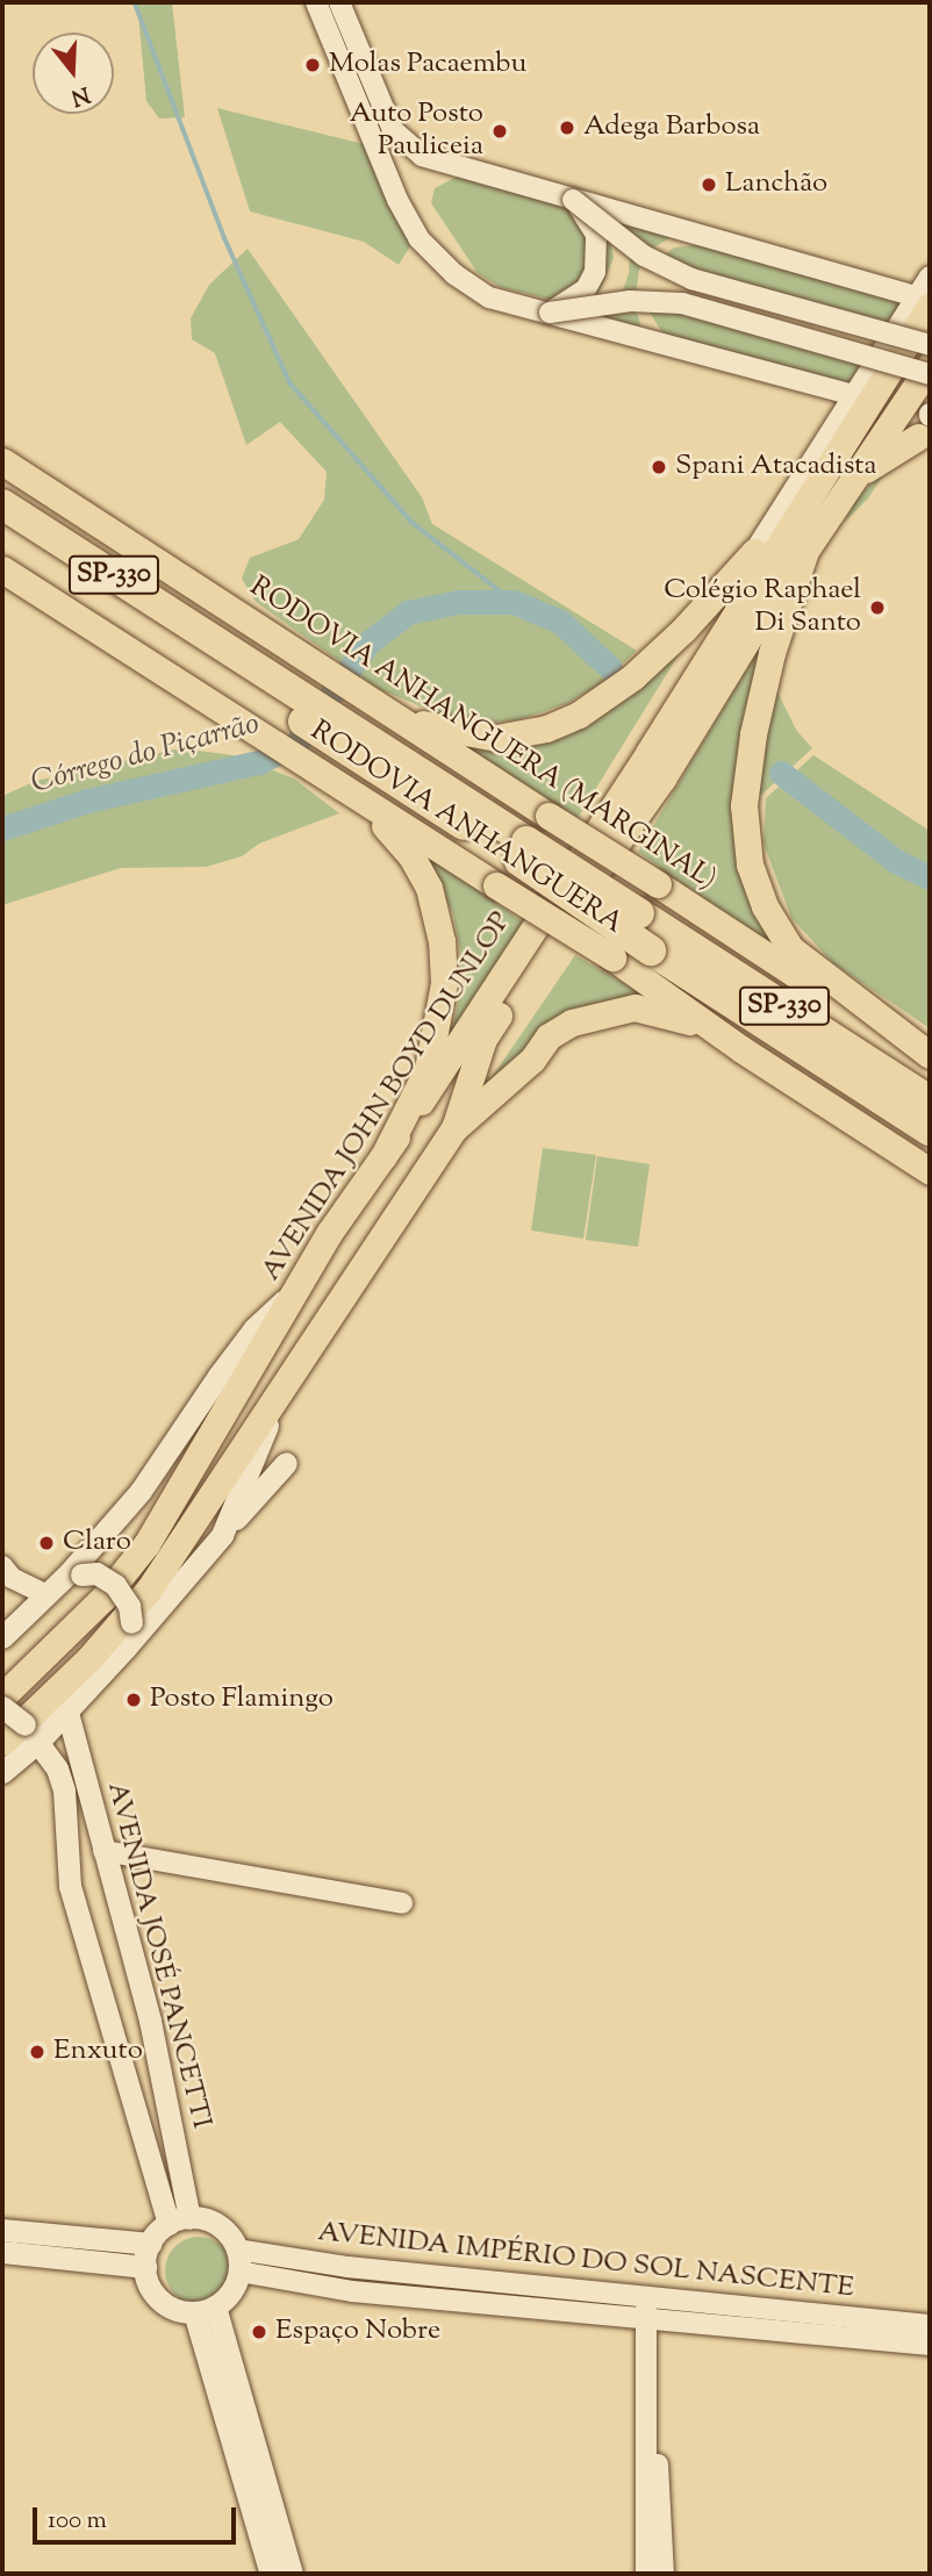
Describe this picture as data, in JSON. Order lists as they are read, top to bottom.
{
  "streets": {
    "highway": ["SP-330", "RODOVIA ANHANGUERA"],
    "main road": ["RODOVIA ANHANGUERA (MARGINAL)", "AVENIDA JOHN BOYD DUNLOP", "AVENIDA JOSÉ PANCETTI"],
    "street": ["AVENIDA IMPÉRIO DO SOL NASCENTE"]
  },
  "crossings": [
    ["AVENIDA JOSÉ PANCETTI", "AVENIDA IMPÉRIO DO SOL NASCENTE"]
  ],
  "water": ["Córrego do Piçarrão"],
  "places": [
    "Molas Pacaembu",
    "Adega Barbosa",
    "Auto Posto Pauliceia",
    "Lanchão",
    "Spani Atacadista",
    "Colégio Raphael Di Santo",
    "Claro",
    "Posto Flamingo",
    "Enxuto",
    "Espaço Nobre"
  ],
  "scale_bar": "100 m",
  "north": "bottom"
}
